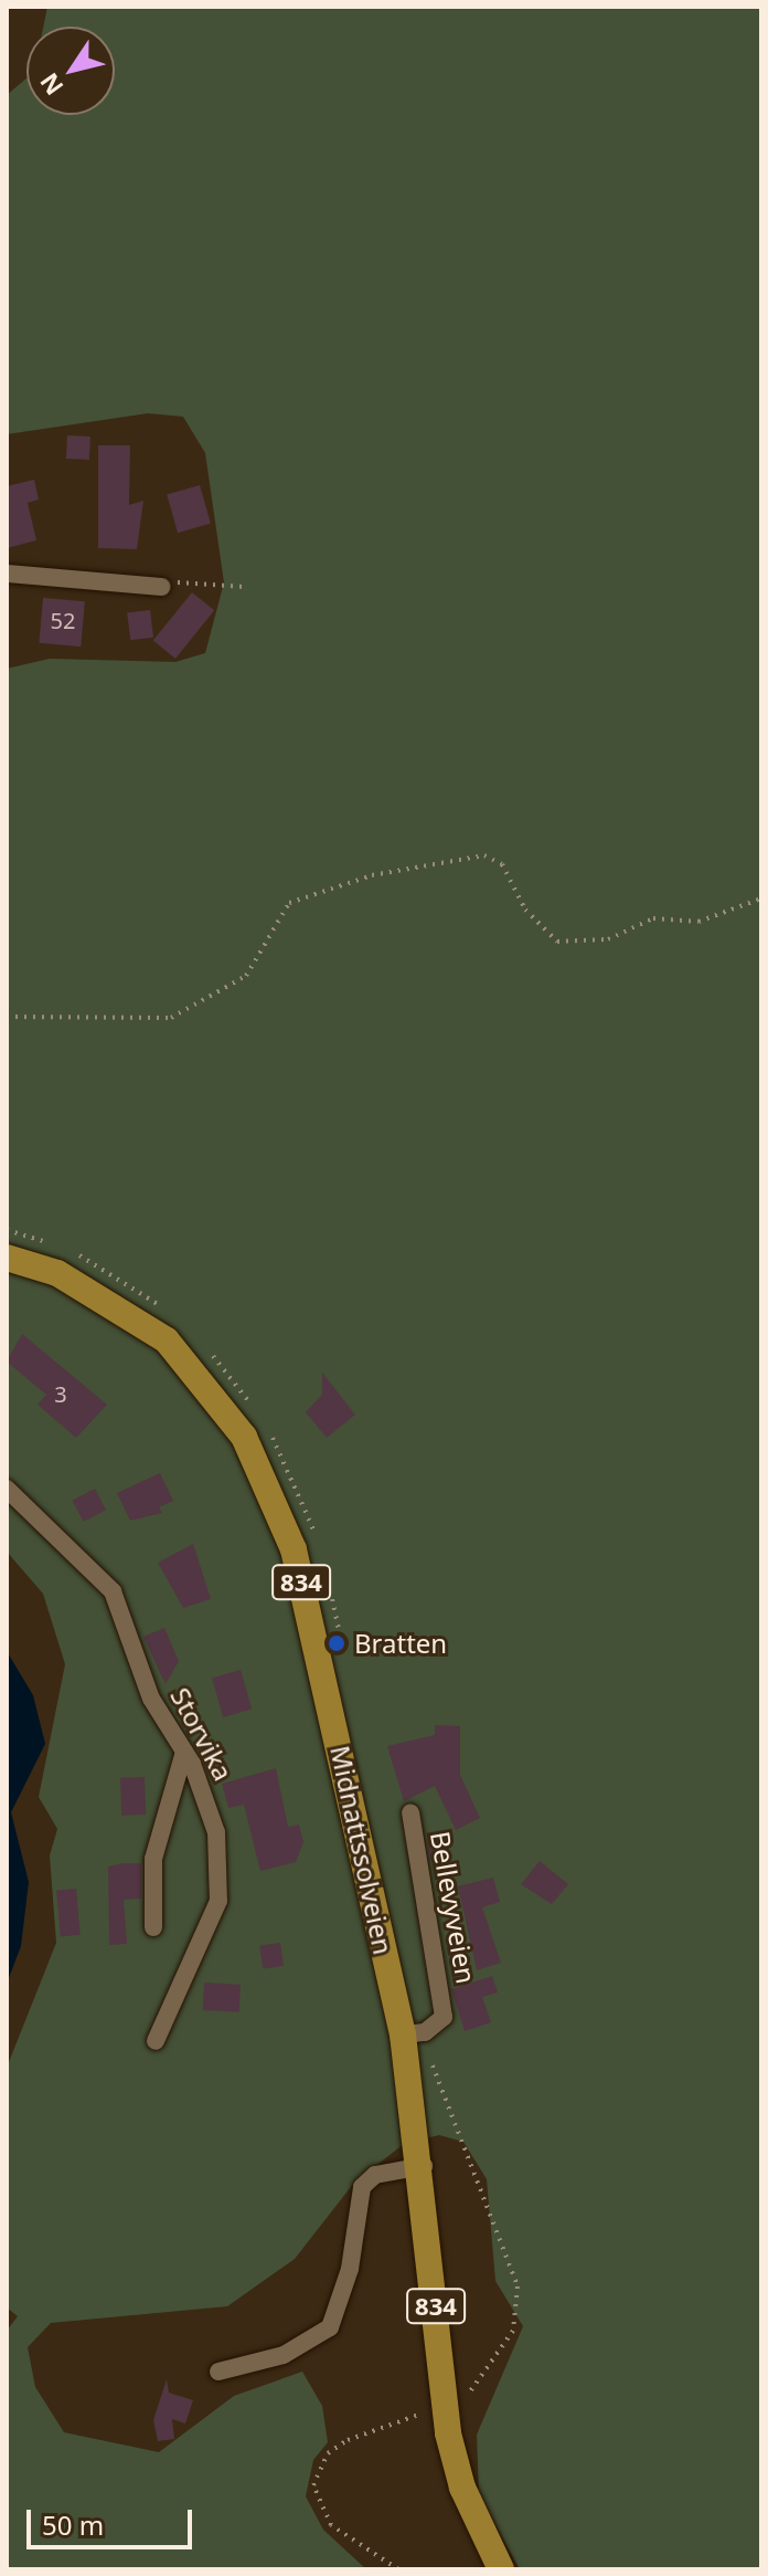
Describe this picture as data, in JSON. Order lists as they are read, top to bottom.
{
  "streets": {
    "main road": ["834", "Midnattssolveien"],
    "street": ["Storvika", "Bellevyveien"]
  },
  "crossings": [
    ["Midnattssolveien", "Bellevyveien"]
  ],
  "places": ["Bratten"],
  "house_numbers": ["52", "3"],
  "scale_bar": "50 m",
  "north": "bottom left"
}
